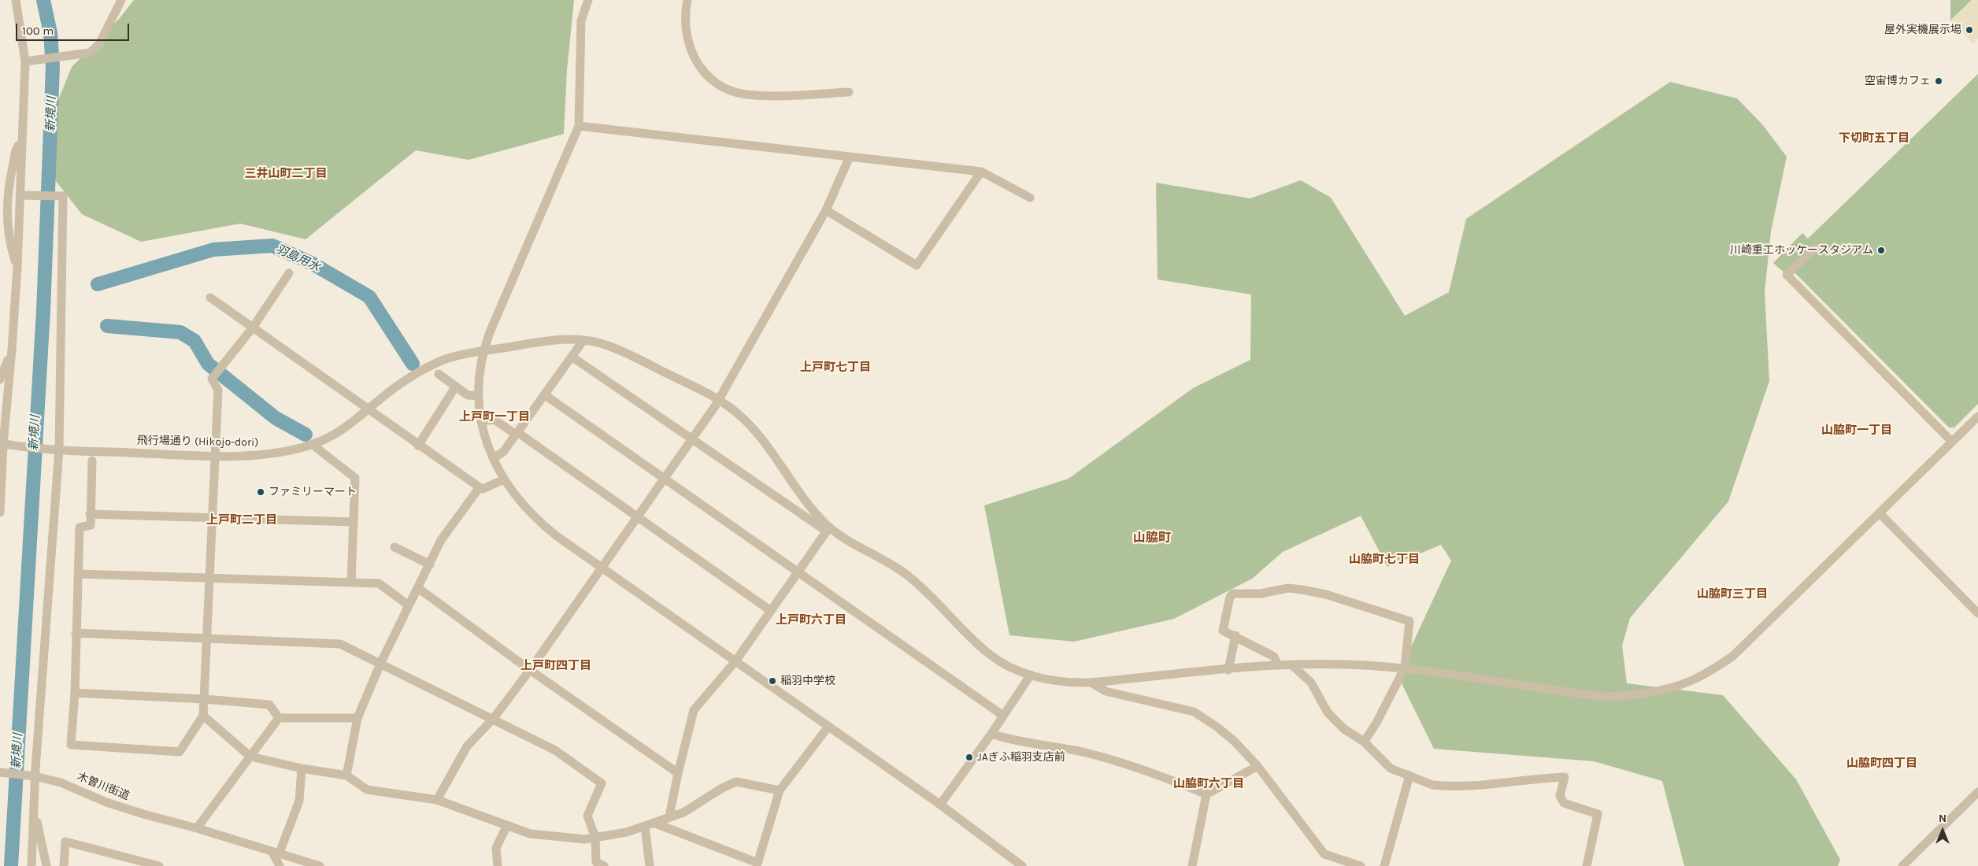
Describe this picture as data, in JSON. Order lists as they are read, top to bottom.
{
  "streets": {
    "street": ["飛行場通り (Hikojo-dori)", "木曽川街道"]
  },
  "districts": [
    "下切町五丁目",
    "三井山町二丁目",
    "上戸町七丁目",
    "上戸町一丁目",
    "山脇町一丁目",
    "上戸町二丁目",
    "山脇町",
    "山脇町七丁目",
    "山脇町三丁目",
    "上戸町六丁目",
    "上戸町四丁目",
    "山脇町四丁目",
    "山脇町六丁目"
  ],
  "water": ["新境川", "羽島用水"],
  "places": [
    "屋外実機展示場",
    "空宙博カフェ",
    "川崎重工ホッケースタジアム",
    "ファミリーマート",
    "稲羽中学校",
    "JAぎふ稲羽支店前"
  ],
  "scale_bar": "100 m",
  "north": "top"
}
